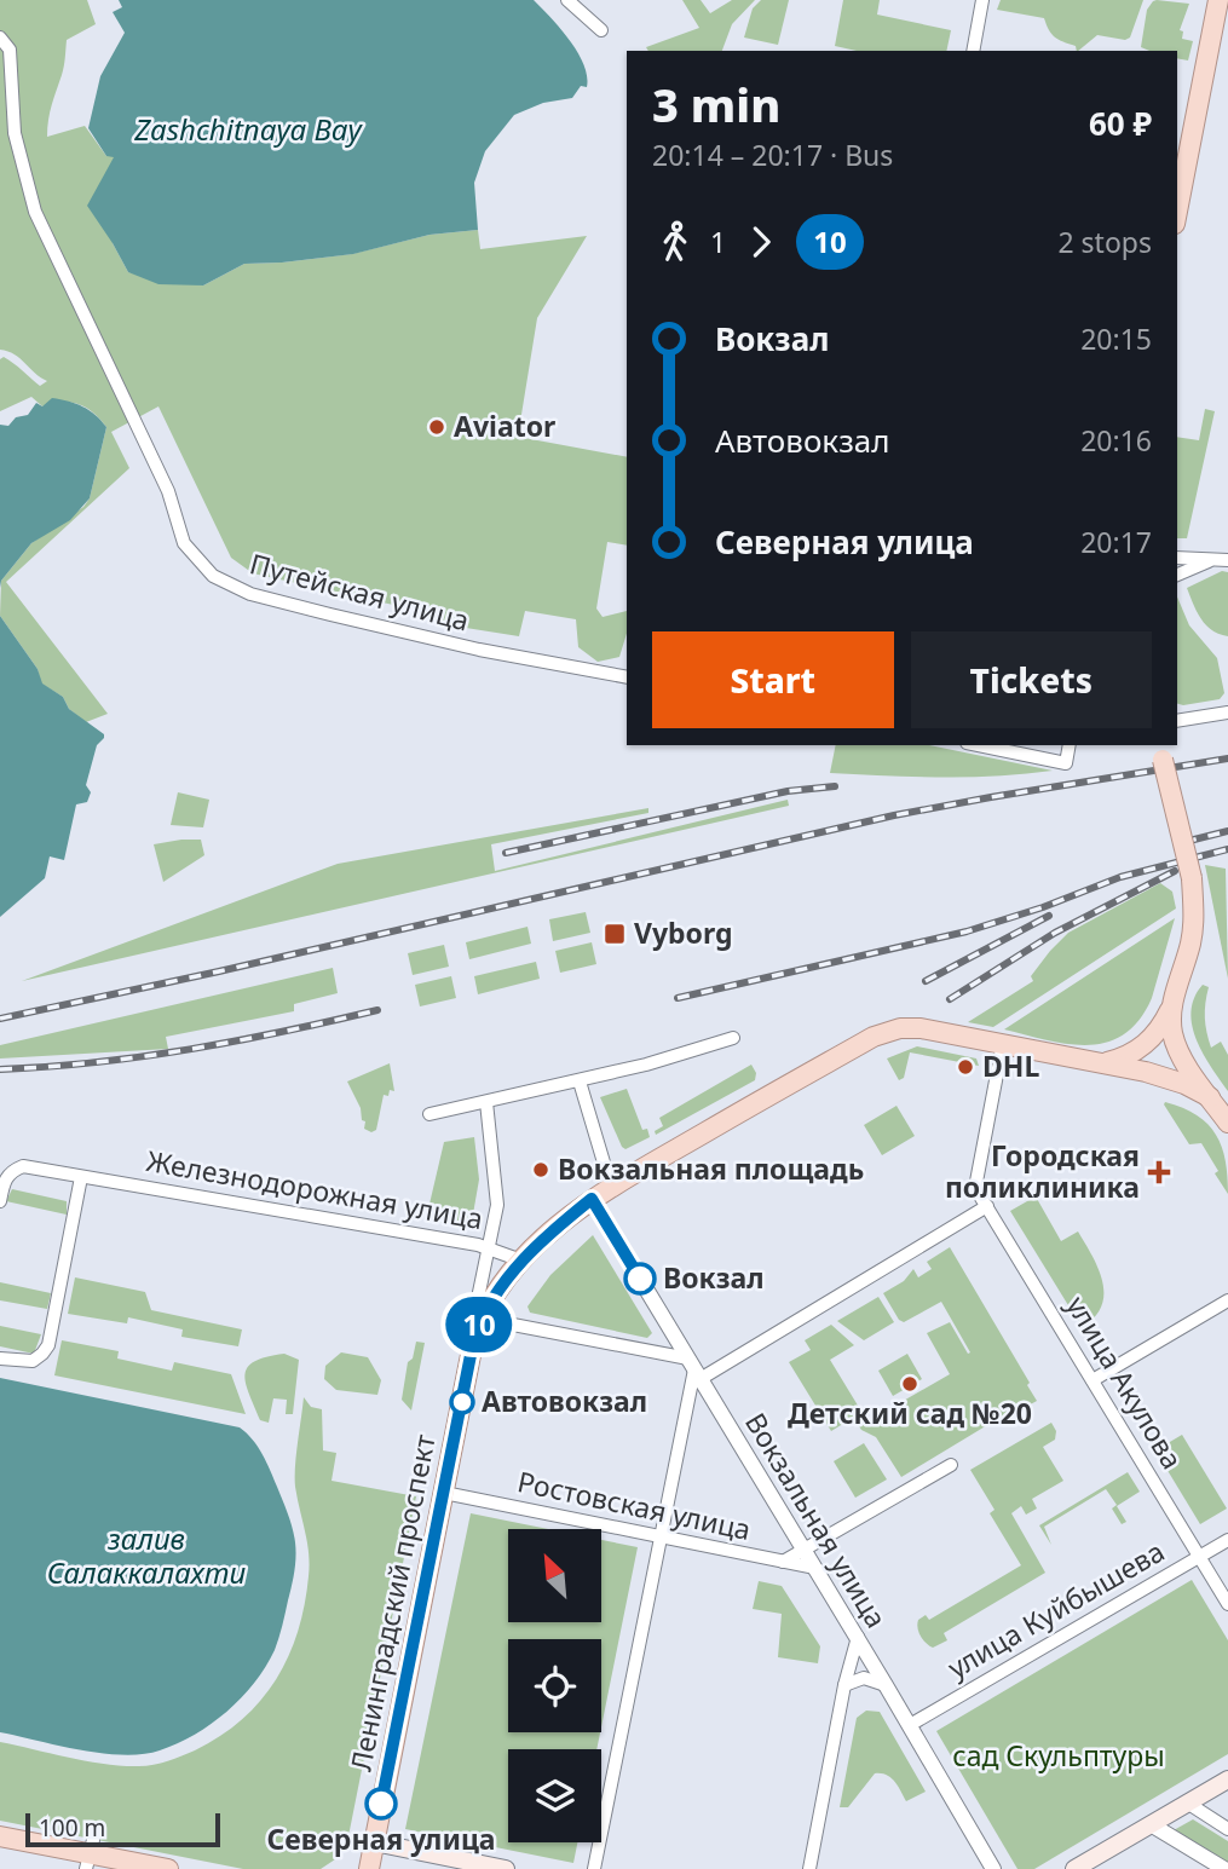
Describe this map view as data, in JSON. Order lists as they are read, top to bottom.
{
  "streets": {
    "main road": ["Ленинградский проспект"],
    "street": [
      "Путейская улица",
      "Железнодорожная улица",
      "улица Акулова",
      "Ростовская улица",
      "Вокзальная улица",
      "улица Куйбышева"
    ]
  },
  "crossings": [
    ["Железнодорожная улица", "Ленинградский проспект"],
    ["улица Акулова", "улица Куйбышева"],
    ["Ростовская улица", "Вокзальная улица"],
    ["Ростовская улица", "Ленинградский проспект"],
    ["Вокзальная улица", "улица Куйбышева"]
  ],
  "water": ["Zashchitnaya Bay", "залив Салаккалахти"],
  "parks": ["сад Скульптуры"],
  "places": {
    "other": [
      "Aviator",
      "DHL",
      "Вокзальная площадь",
      "Вокзал",
      "Детский сад №20",
      "Автовокзал",
      "Северная улица"
    ],
    "transit": ["Vyborg"],
    "health": ["Городская поликлиника"]
  },
  "lines": ["bus line 10"],
  "scale_bar": "100 m",
  "north": "top left",
  "page": {
    "on_map": "10",
    "heading": ["3 min", "20:14 – 20:17 · Bus", "60 ₽"],
    "legs": ["1", "10", "2 stops"],
    "list": [
      {
        "name": "Вокзал",
        "value": "20:15"
      },
      {
        "name": "Автовокзал",
        "value": "20:16"
      },
      {
        "name": "Северная улица",
        "value": "20:17"
      }
    ],
    "buttons": ["Start", "Tickets"],
    "scale": "100 m"
  }
}
